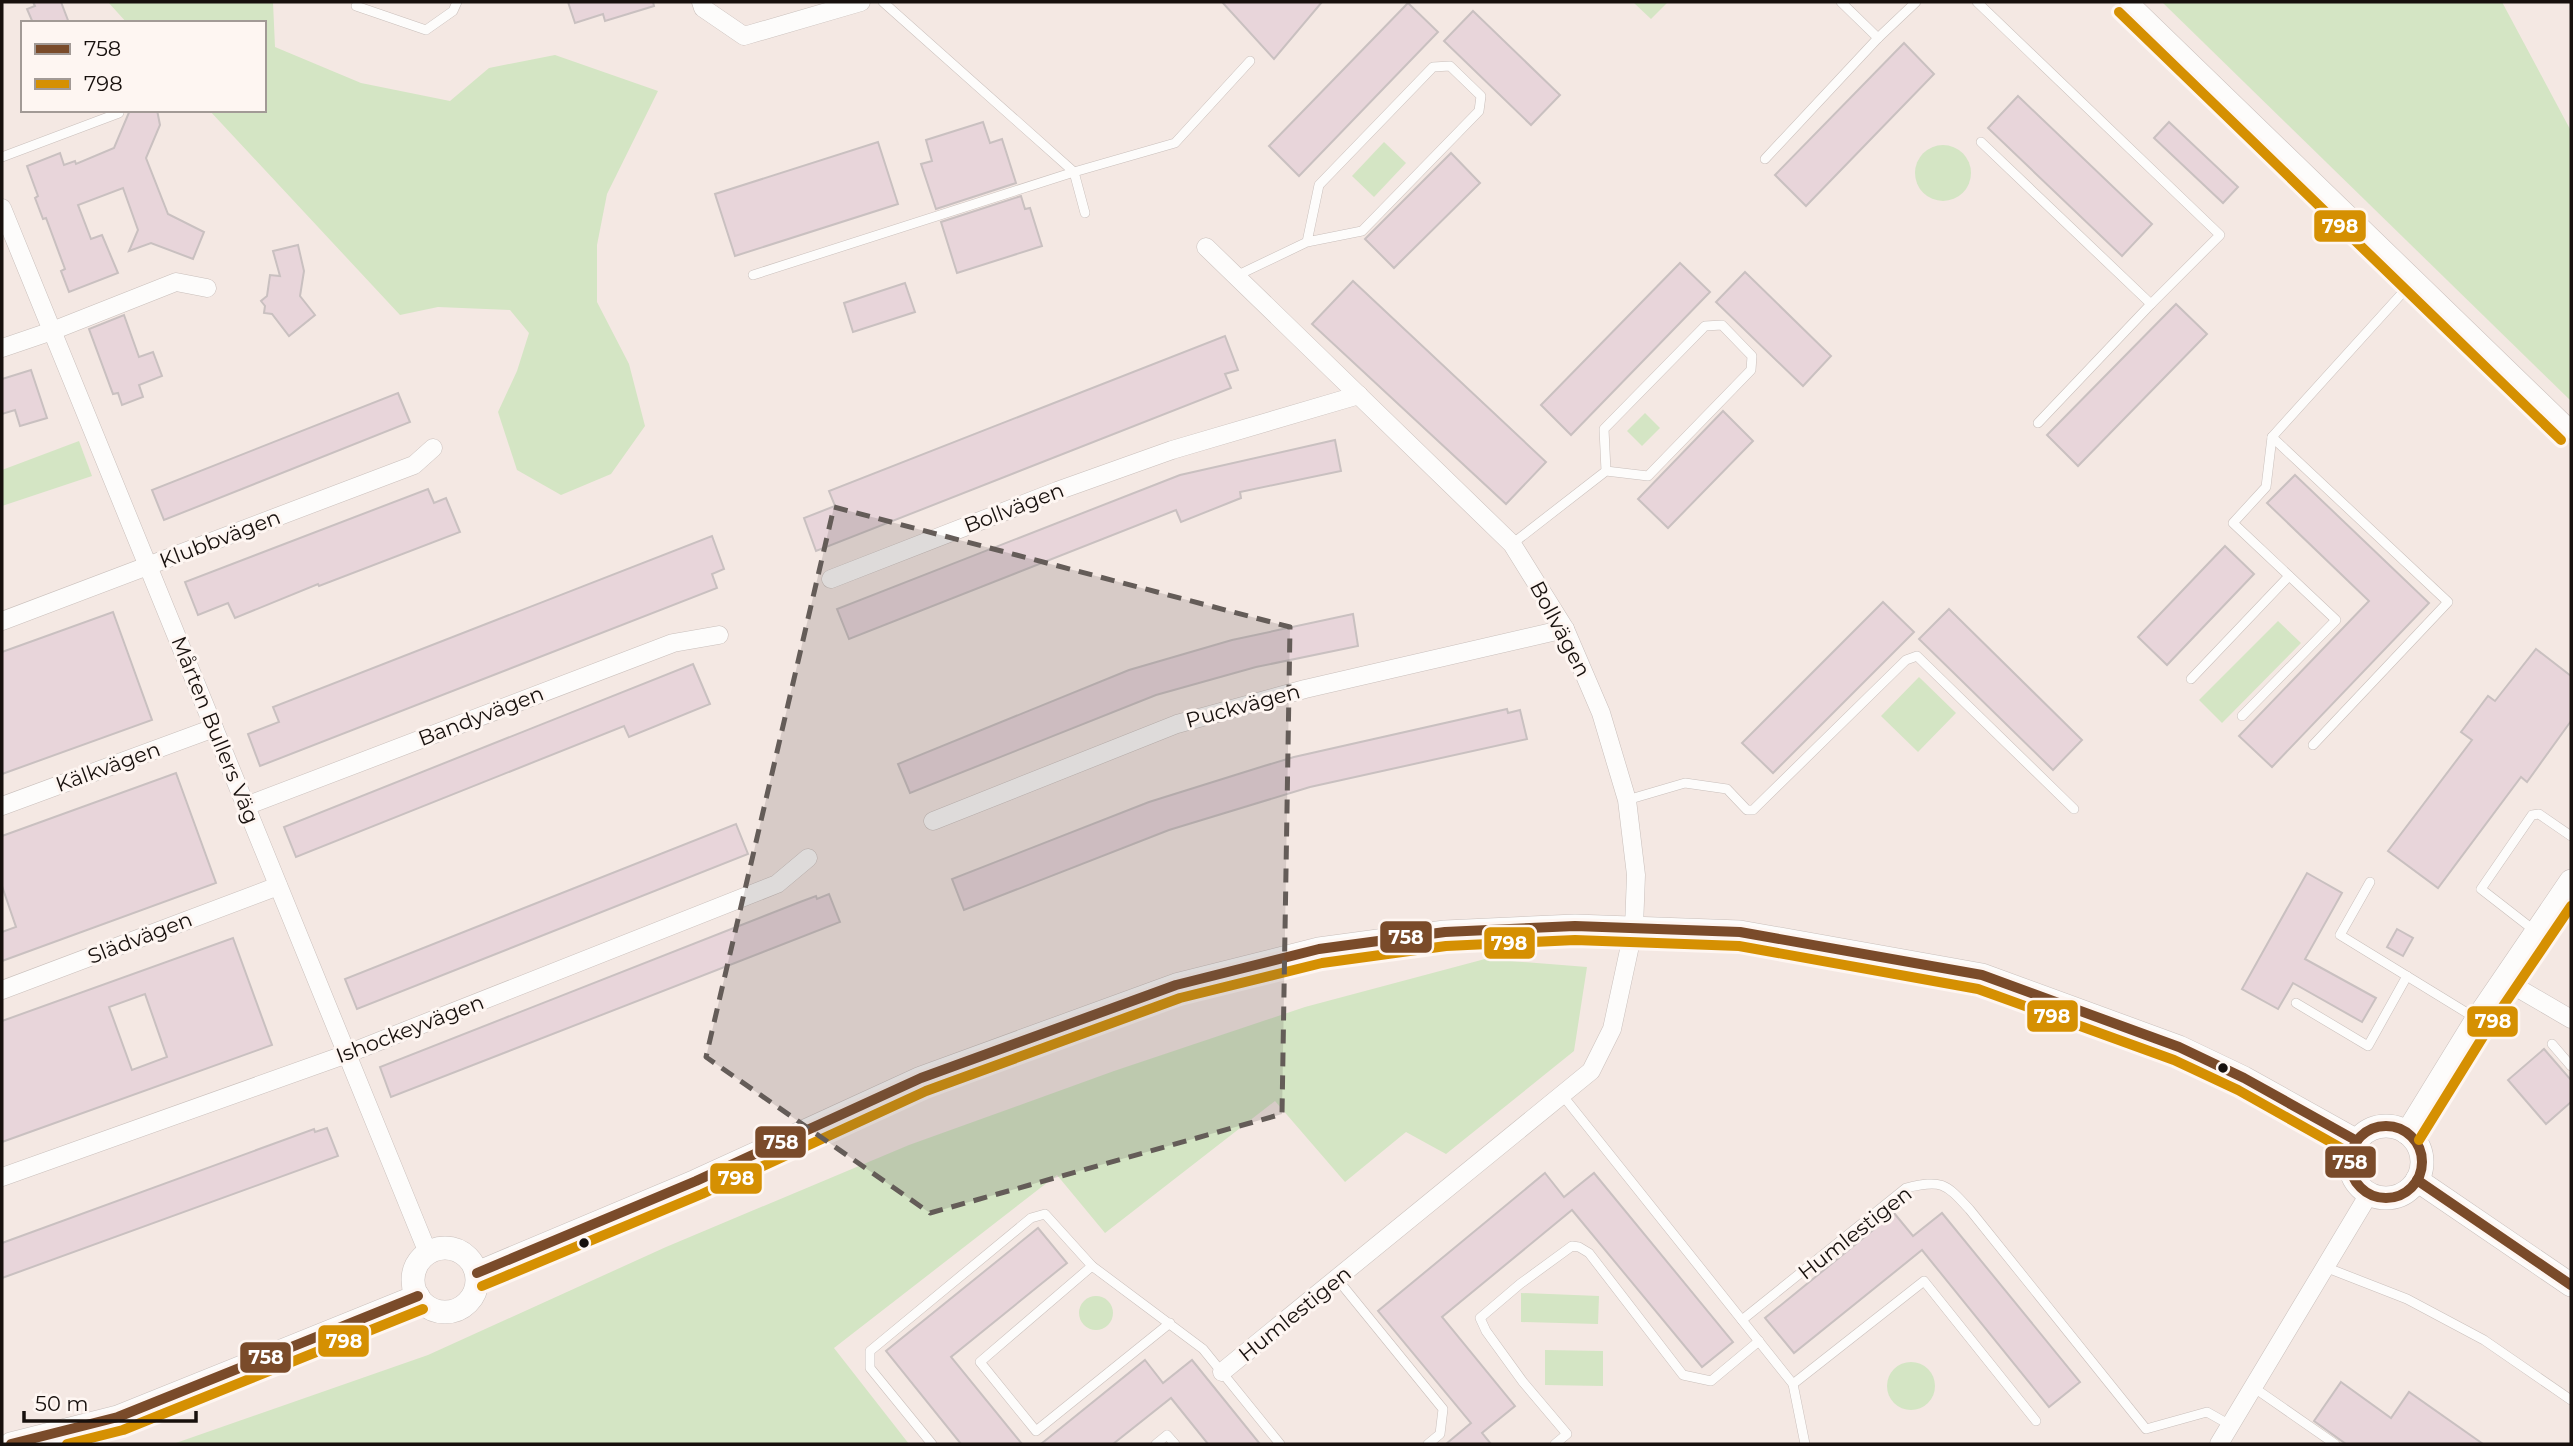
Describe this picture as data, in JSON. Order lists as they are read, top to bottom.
{
  "streets": {
    "street": [
      "Bollvägen",
      "Klubbvägen",
      "Puckvägen",
      "Bandyvägen",
      "Mårten Bullers Väg",
      "Kälkvägen",
      "Slädvägen",
      "Ishockeyvägen",
      "Humlestigen"
    ]
  },
  "crossings": [
    ["Bollvägen", "Puckvägen"],
    ["Bollvägen", "Humlestigen"],
    ["Klubbvägen", "Mårten Bullers Väg"],
    ["Bandyvägen", "Mårten Bullers Väg"],
    ["Mårten Bullers Väg", "Kälkvägen"],
    ["Mårten Bullers Väg", "Slädvägen"],
    ["Mårten Bullers Väg", "Ishockeyvägen"]
  ],
  "lines": ["transit line 798", "transit line 758"],
  "legend": ["758", "798"],
  "scale_bar": "50 m"
}
